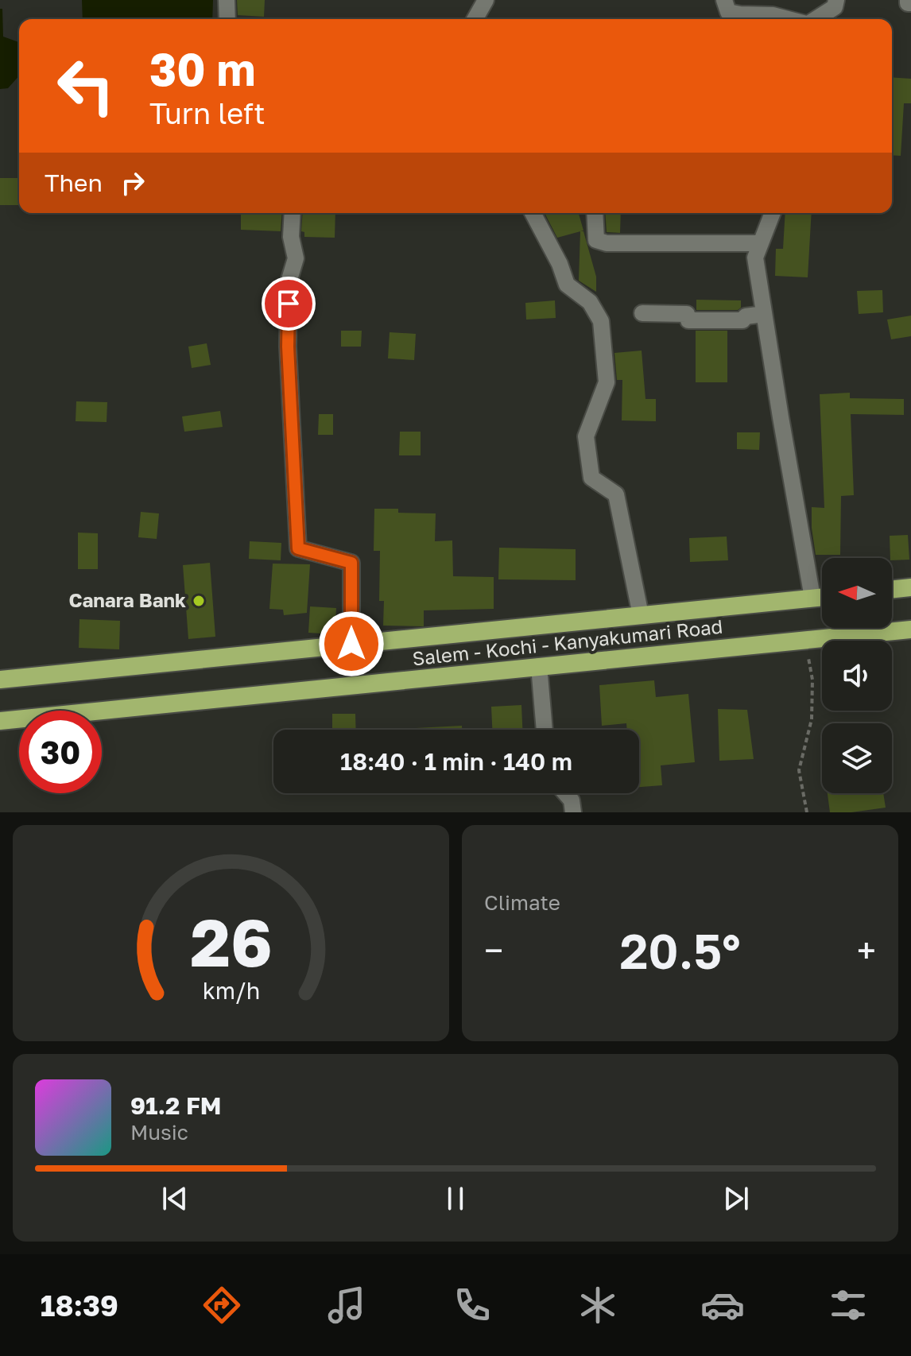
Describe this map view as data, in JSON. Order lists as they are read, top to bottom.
{
  "streets": {
    "highway": ["Salem - Kochi - Kanyakumari Road"]
  },
  "places": ["Canara Bank"],
  "north": "left",
  "page": {
    "turn": ["30 m", "Turn left"],
    "then": "Then",
    "limit": "30",
    "trip": "18:40 · 1 min · 140 m",
    "tile": "Climate",
    "heat": ["−", "20.5°", "+"],
    "song": ["91.2 FM", "Music"],
    "tabs": "18:39",
    "gauge": ["26", "km/h"]
  }
}
